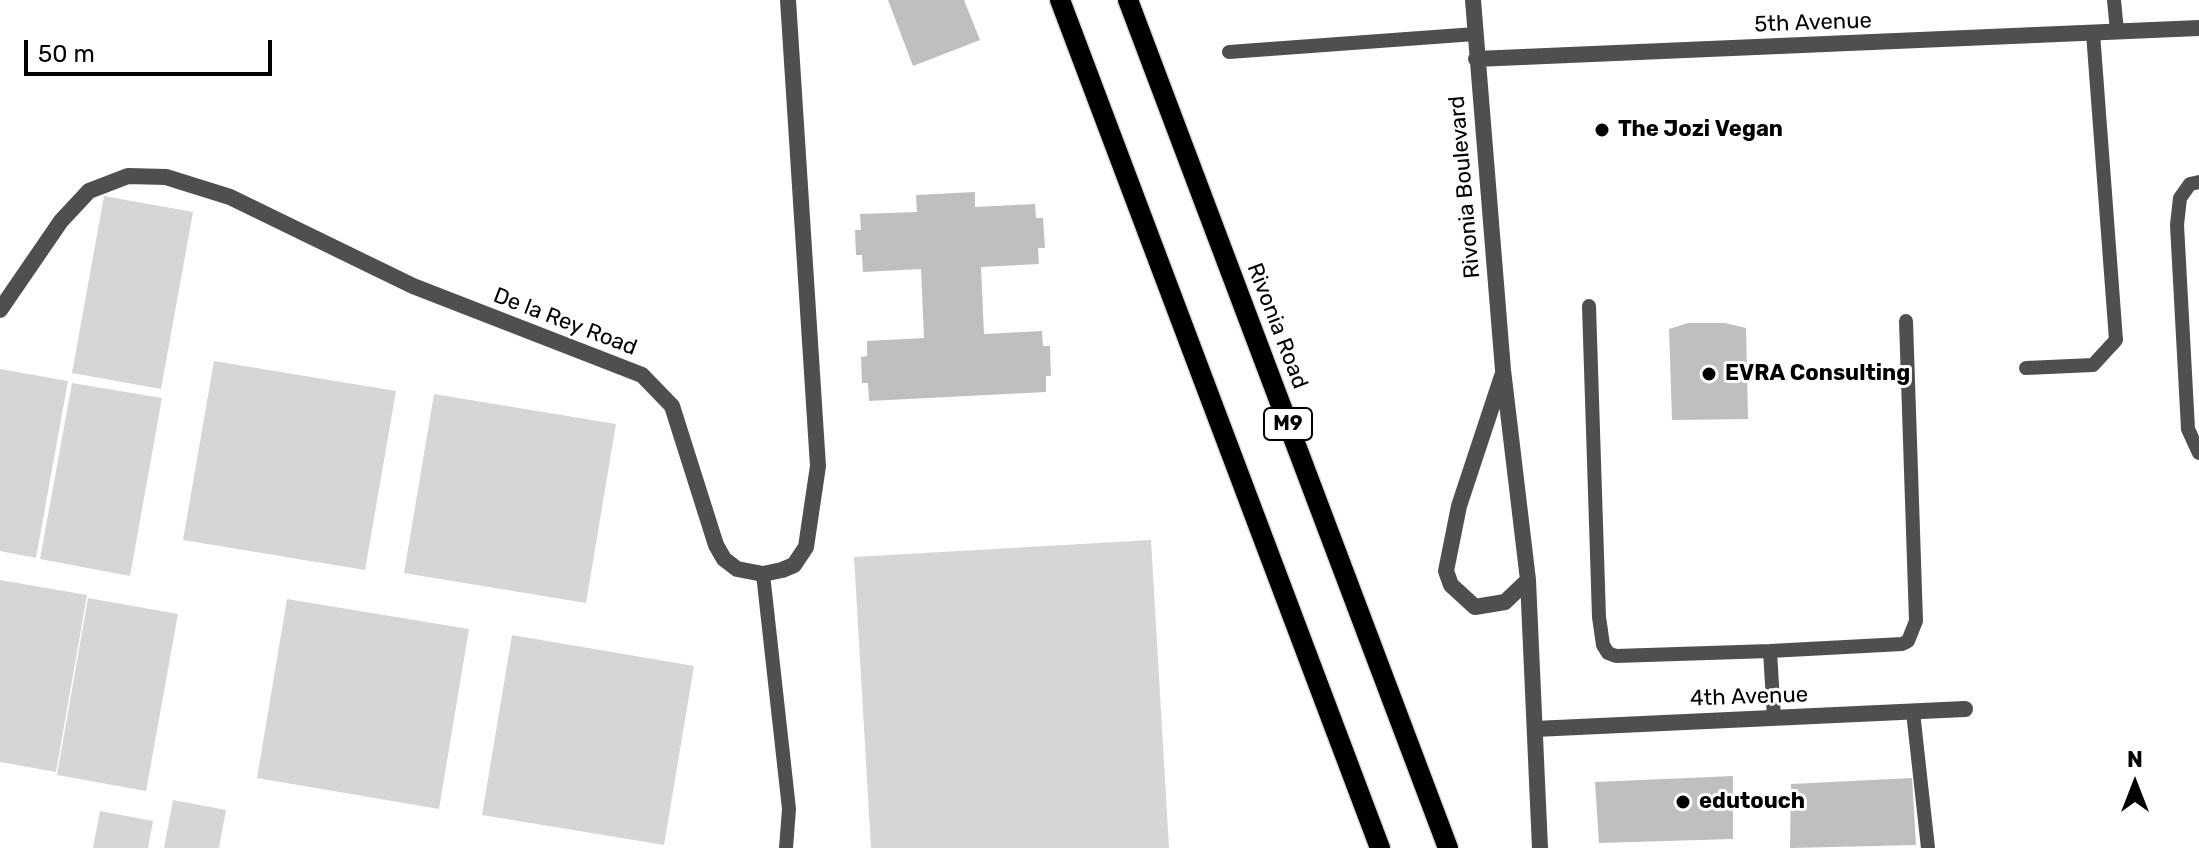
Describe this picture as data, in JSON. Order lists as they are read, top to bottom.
{
  "streets": {
    "main road": ["Rivonia Road", "M9"],
    "street": [
      "5th Avenue",
      "Rivonia Boulevard",
      "De la Rey Road",
      "4th Avenue"
    ]
  },
  "crossings": [
    ["5th Avenue", "Rivonia Boulevard"],
    ["Rivonia Boulevard", "4th Avenue"]
  ],
  "places": ["The Jozi Vegan", "EVRA Consulting", "edutouch"],
  "scale_bar": "50 m",
  "north": "top"
}
